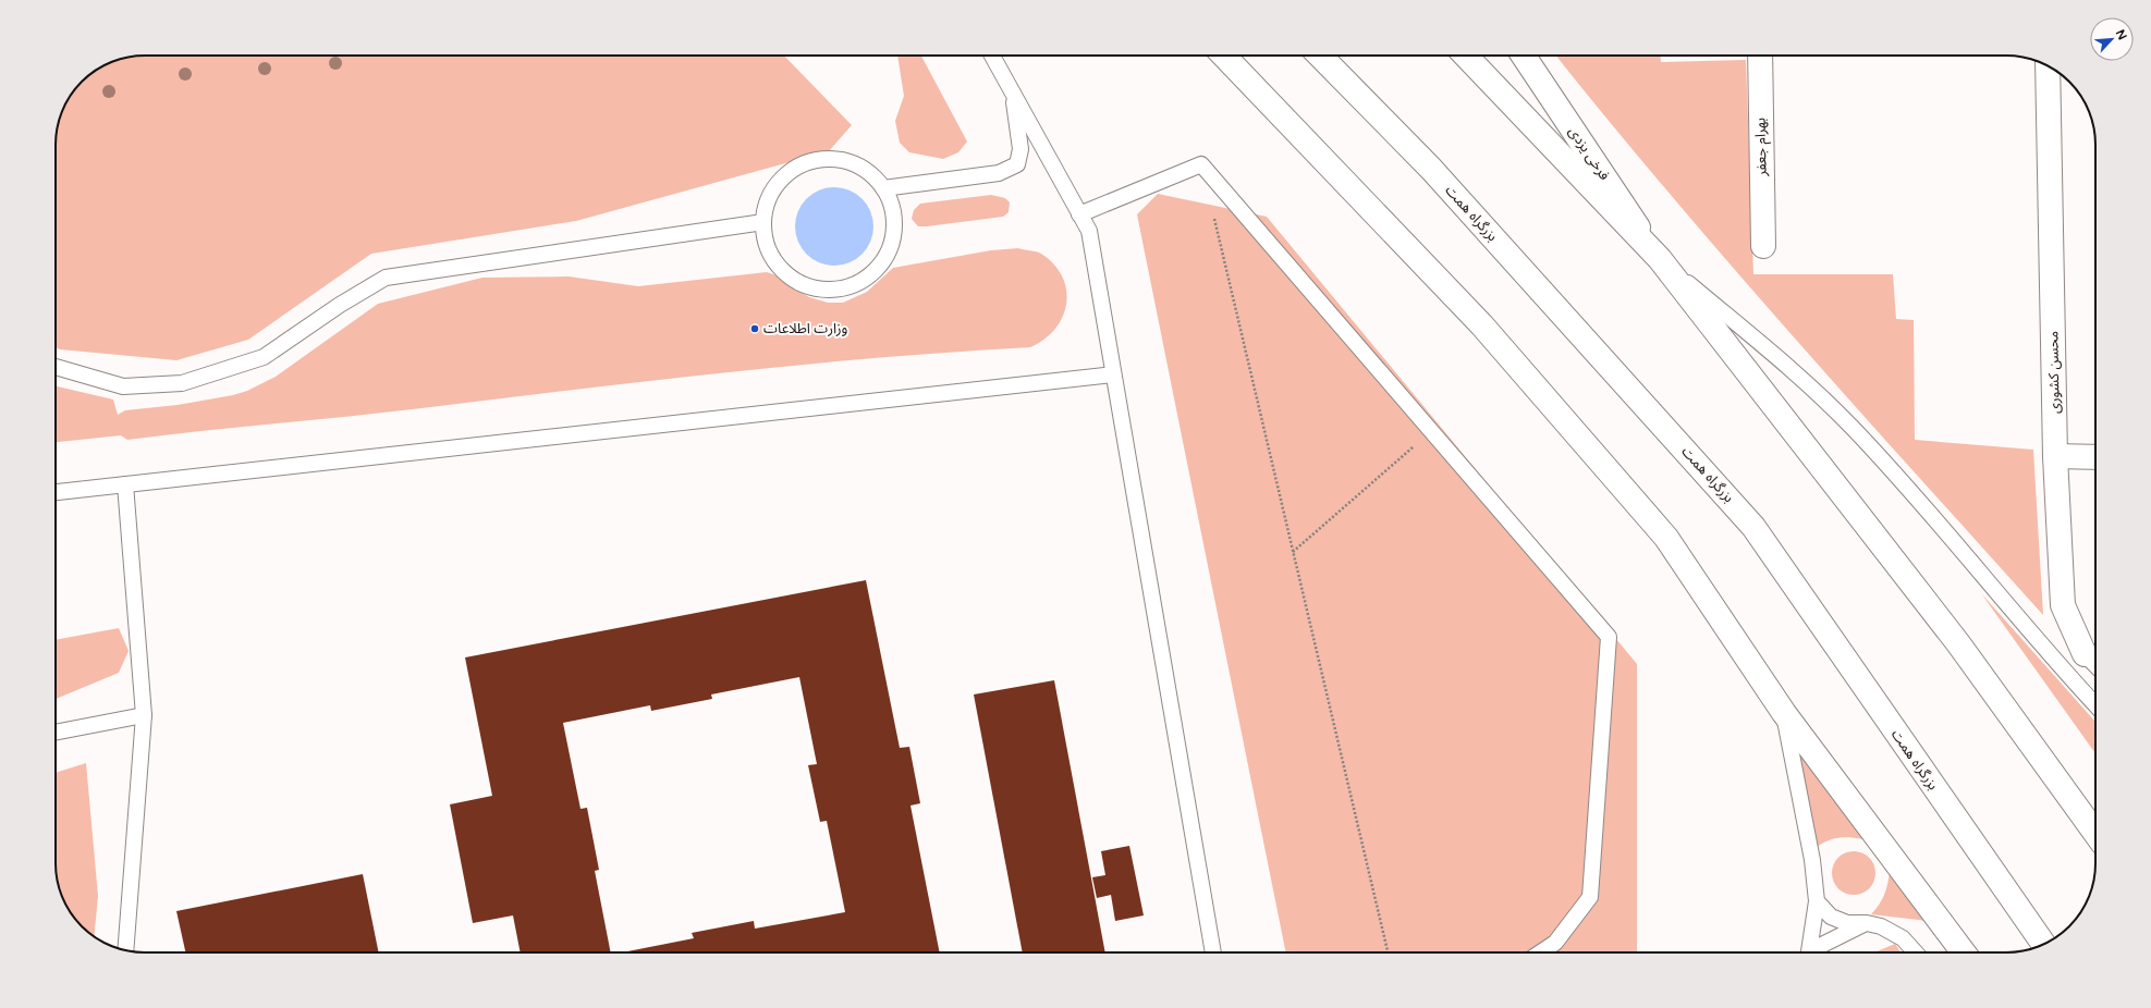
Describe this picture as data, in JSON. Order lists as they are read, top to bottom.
{
  "streets": {
    "main road": [
      "بهرام جعفر",
      "فرخی یزدی",
      "بزرگراه همت",
      "محسن کشوری"
    ]
  },
  "places": ["وزارت اطلاعات"],
  "north": "top right"
}
